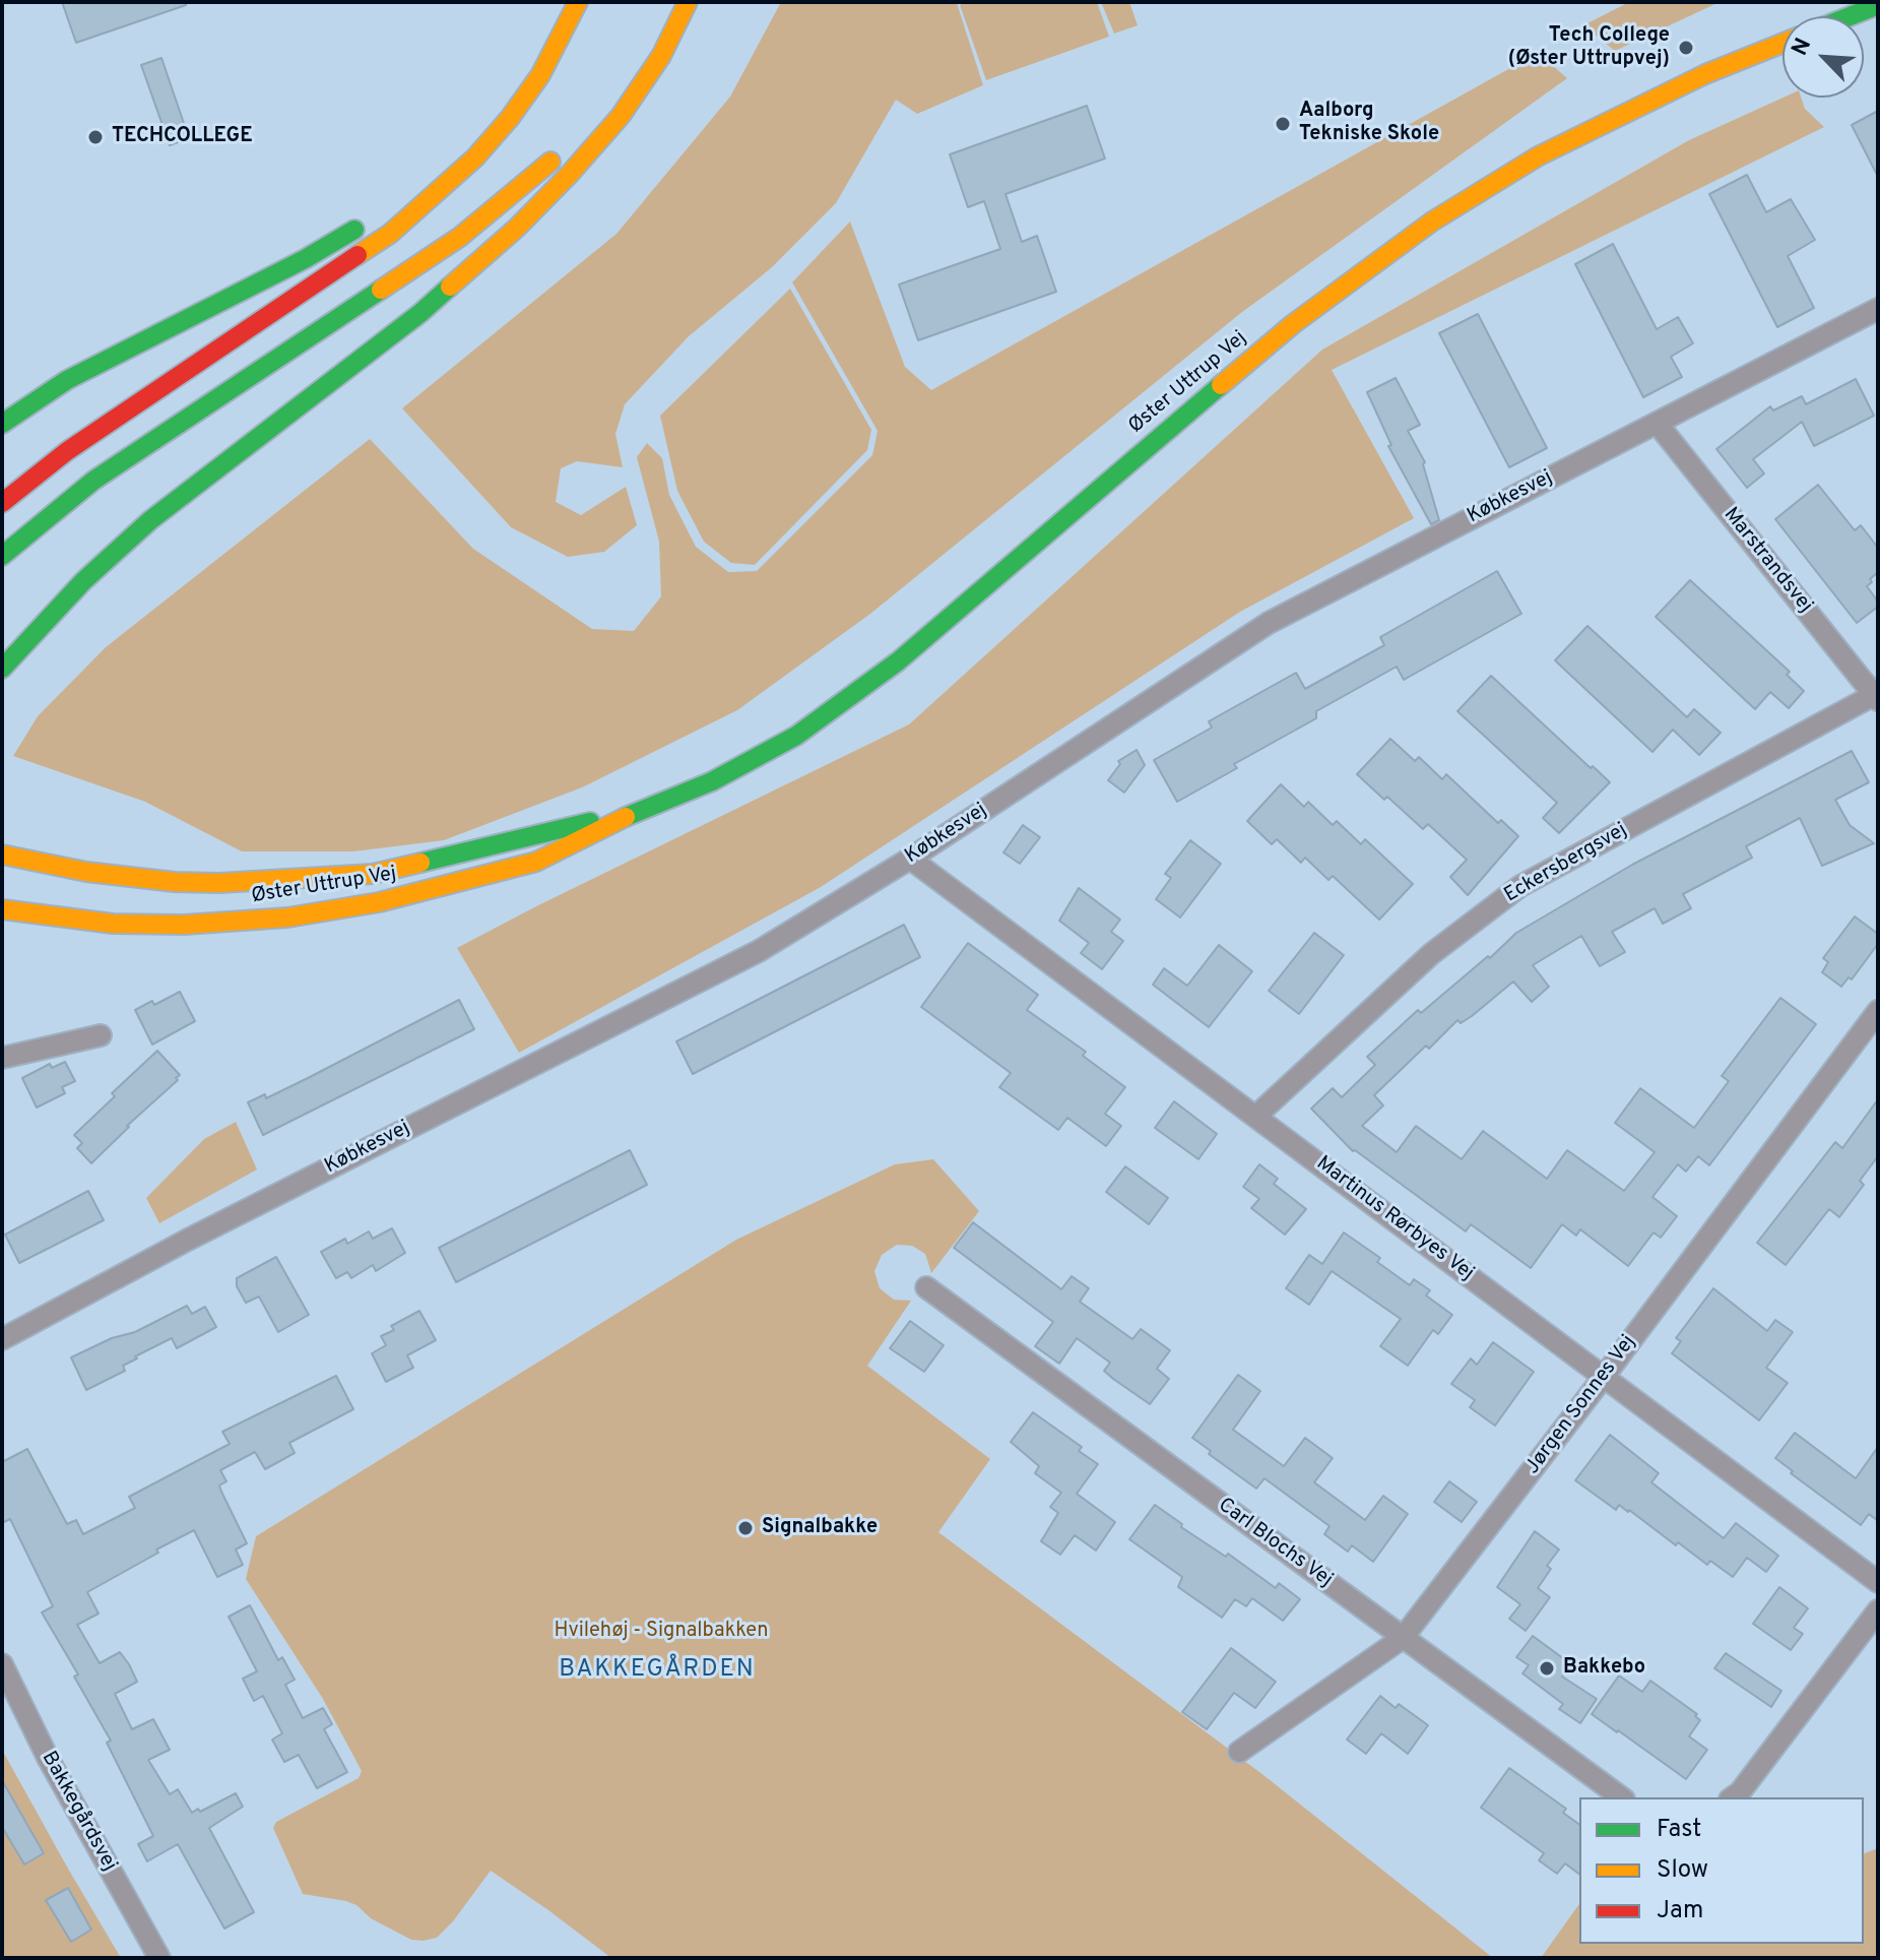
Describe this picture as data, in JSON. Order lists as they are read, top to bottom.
{
  "streets": {
    "main road": ["Øster Uttrup Vej"],
    "street": [
      "Købkesvej",
      "Marstrandsvej",
      "Eckersbergsvej",
      "Martinus Rørbyes Vej",
      "Jørgen Sonnes Vej",
      "Carl Blochs Vej",
      "Bakkegårdsvej"
    ]
  },
  "crossings": [
    ["Købkesvej", "Marstrandsvej"],
    ["Købkesvej", "Martinus Rørbyes Vej"],
    ["Marstrandsvej", "Eckersbergsvej"],
    ["Eckersbergsvej", "Martinus Rørbyes Vej"],
    ["Martinus Rørbyes Vej", "Jørgen Sonnes Vej"],
    ["Jørgen Sonnes Vej", "Carl Blochs Vej"]
  ],
  "districts": ["BAKKEGÅRDEN"],
  "parks": ["Hvilehøj - Signalbakken"],
  "places": [
    "Tech College (Øster Uttrupvej)",
    "Aalborg Tekniske Skole",
    "TECHCOLLEGE",
    "Signalbakke",
    "Bakkebo"
  ],
  "legend": ["Fast", "Slow", "Jam"],
  "north": "top left"
}
